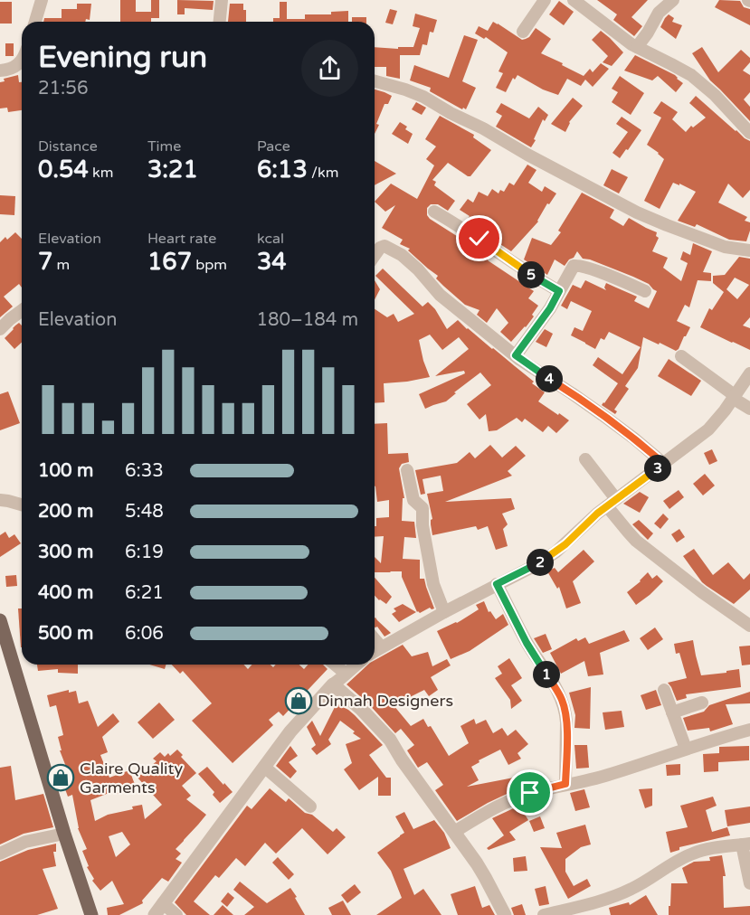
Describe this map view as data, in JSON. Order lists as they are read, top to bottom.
{
  "places": {
    "shop": ["Dinnah Designers", "Claire Quality Garments"]
  },
  "page": {
    "heading": ["Evening run", "21:56"],
    "stats": [
      ["Distance", "0.54 km"],
      ["Time", "3:21"],
      ["Pace", "6:13 /km"],
      ["Elevation", "7 m"],
      ["Heart rate", "167 bpm"],
      ["kcal", "34"]
    ],
    "pins": [
      "5",
      "4",
      "3",
      "2",
      "1"
    ],
    "chart": ["Elevation", "180–184 m"],
    "list": [
      {
        "name": "100 m",
        "note": "6:33"
      },
      {
        "name": "200 m",
        "note": "5:48"
      },
      {
        "name": "300 m",
        "note": "6:19"
      },
      {
        "name": "400 m",
        "note": "6:21"
      },
      {
        "name": "500 m",
        "note": "6:06"
      }
    ]
  }
}
